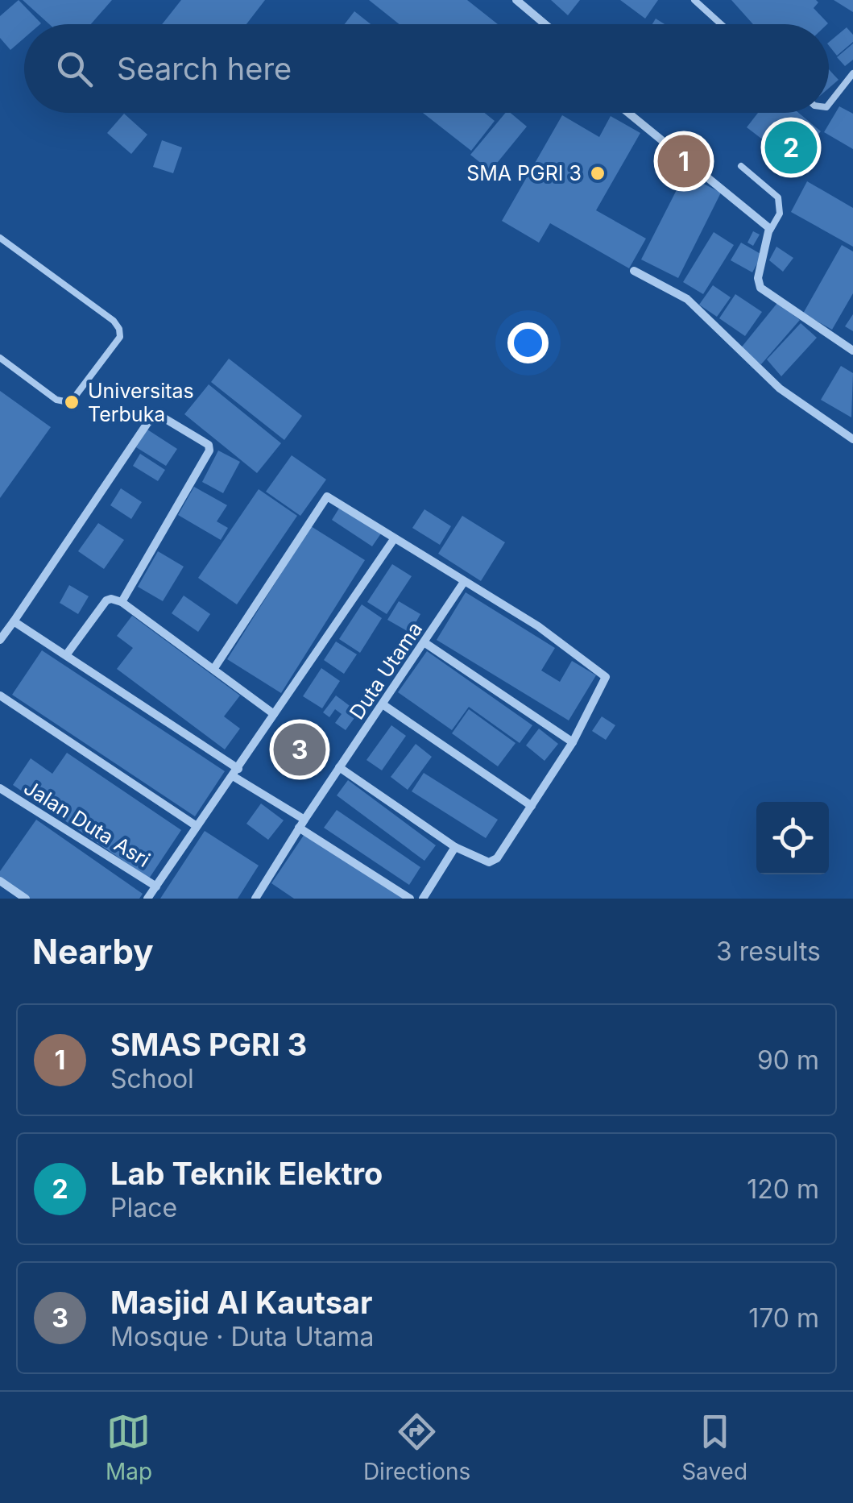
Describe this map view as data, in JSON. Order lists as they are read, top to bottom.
{
  "streets": {
    "street": ["Duta Utama", "Jalan Duta Asri"]
  },
  "places": ["SMA PGRI 3", "Universitas Terbuka"],
  "page": {
    "search": "Search here",
    "pins": ["2", "1", "3"],
    "heading": ["Nearby", "3 results"],
    "list": [
      {
        "mark": "1",
        "name": "SMAS PGRI 3",
        "note": "School",
        "value": "90 m"
      },
      {
        "mark": "2",
        "name": "Lab Teknik Elektro",
        "note": "Place",
        "value": "120 m"
      },
      {
        "mark": "3",
        "name": "Masjid Al Kautsar",
        "note": "Mosque · Duta Utama",
        "value": "170 m"
      }
    ],
    "nav": ["Map", "Directions", "Saved"]
  }
}
